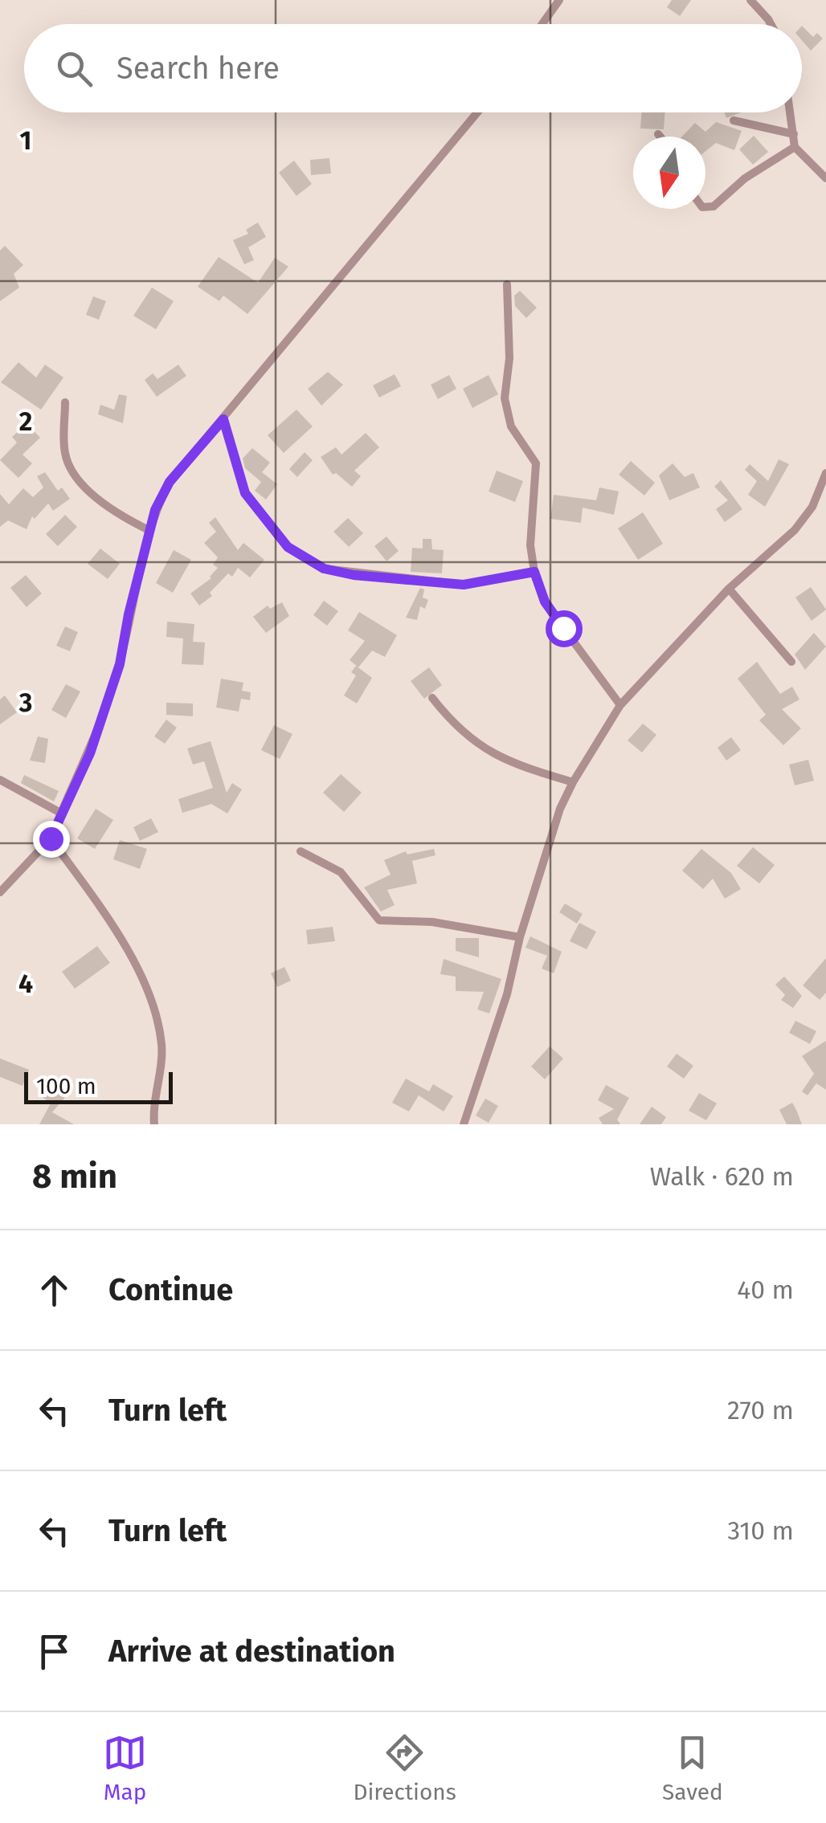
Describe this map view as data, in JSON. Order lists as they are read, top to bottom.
{
  "scale_bar": "100 m",
  "north": "bottom",
  "page": {
    "search": "Search here",
    "scale": "100 m",
    "heading": ["8 min", "Walk · 620 m"],
    "list": [
      ["Continue", "40 m"],
      ["Turn left", "270 m"],
      ["Turn left", "310 m"],
      "Arrive at destination"
    ],
    "nav": ["Map", "Directions", "Saved"]
  },
  "grid": {
    "rows": [
      "1",
      "2",
      "3",
      "4"
    ]
  }
}
